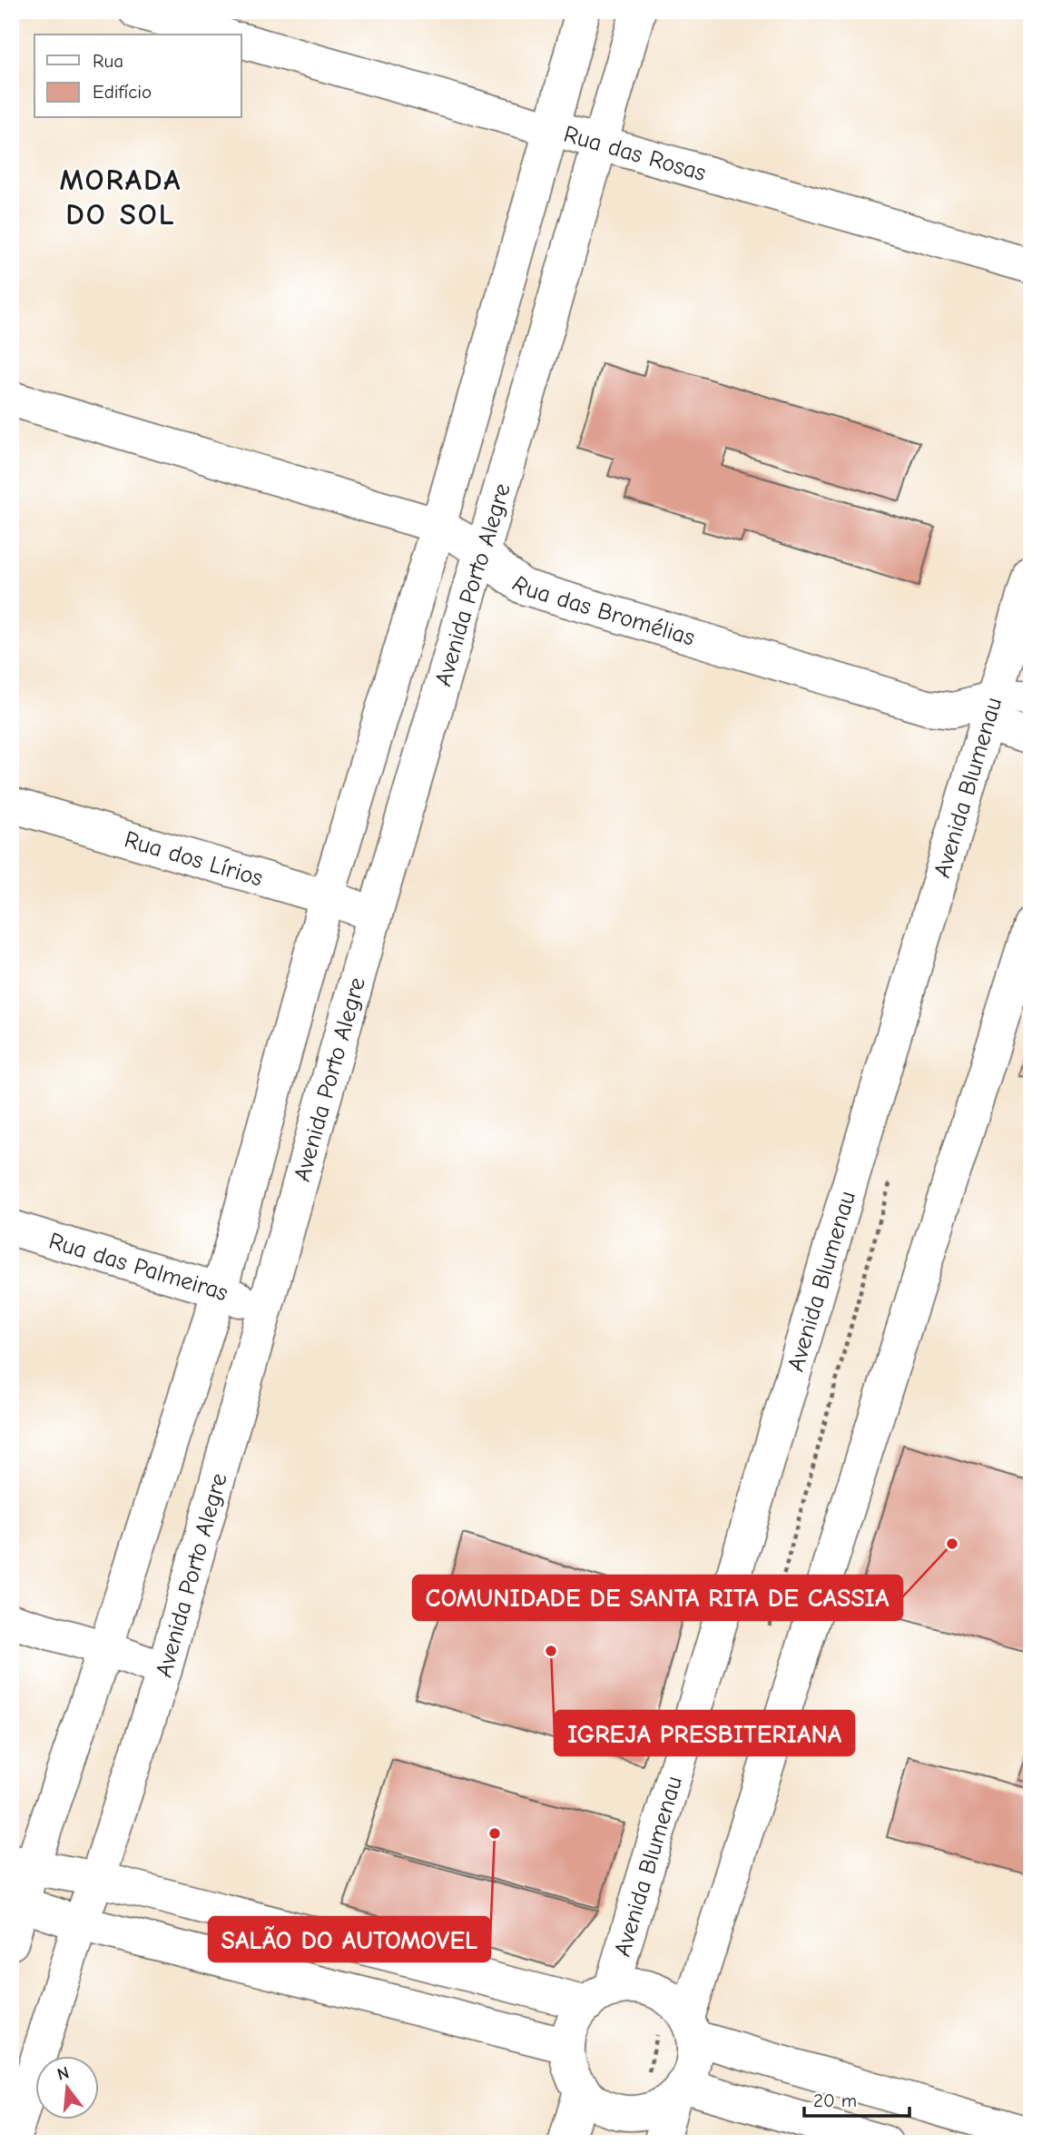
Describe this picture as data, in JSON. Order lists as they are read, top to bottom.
{
  "streets": {
    "street": [
      "Rua das Rosas",
      "Avenida Porto Alegre",
      "Rua das Bromélias",
      "Avenida Blumenau",
      "Rua dos Lírios",
      "Rua das Palmeiras"
    ]
  },
  "crossings": [
    ["Rua das Rosas", "Avenida Porto Alegre"],
    ["Avenida Porto Alegre", "Rua das Bromélias"],
    ["Avenida Porto Alegre", "Rua dos Lírios"],
    ["Avenida Porto Alegre", "Rua das Palmeiras"],
    ["Rua das Bromélias", "Avenida Blumenau"]
  ],
  "districts": ["MORADA DO SOL"],
  "places": ["COMUNIDADE DE SANTA RITA DE CASSIA", "IGREJA PRESBITERIANA", "SALÃO DO AUTOMOVEL"],
  "legend": ["Rua", "Edifício"],
  "scale_bar": "20 m",
  "north": "top"
}
